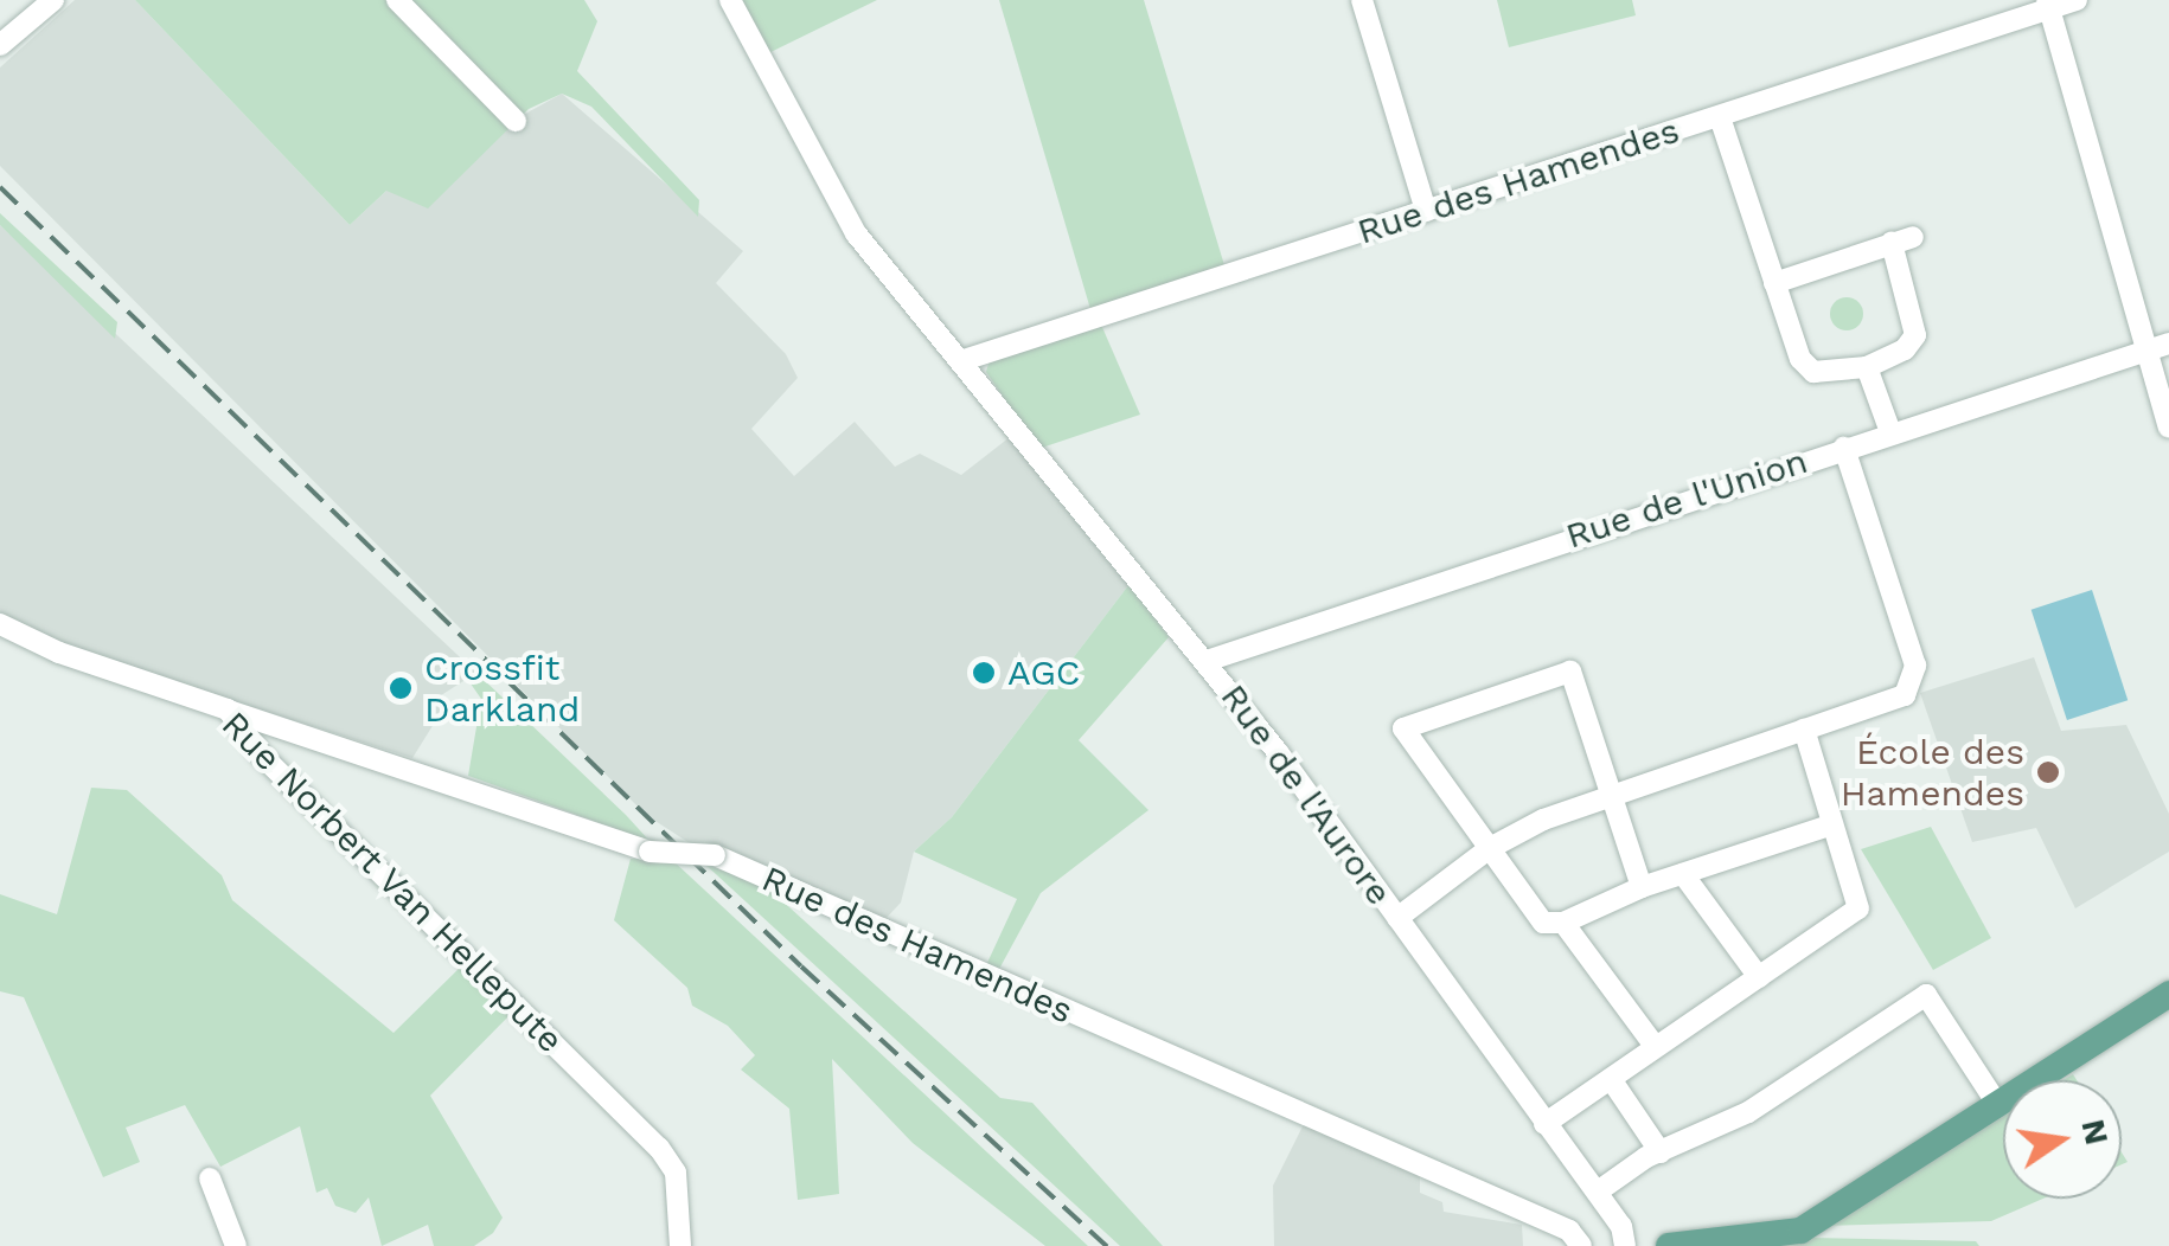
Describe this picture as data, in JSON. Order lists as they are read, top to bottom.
{
  "streets": {
    "street": [
      "Rue des Hamendes",
      "Rue de l'Union",
      "Rue de l'Aurore",
      "Rue Norbert Van Hellepute"
    ]
  },
  "crossings": [
    ["Rue des Hamendes", "Rue de l'Aurore"],
    ["Rue des Hamendes", "Rue Norbert Van Hellepute"],
    ["Rue de l'Union", "Rue de l'Aurore"]
  ],
  "places": ["AGC", "Crossfit Darkland", "École des Hamendes"],
  "north": "right"
}
